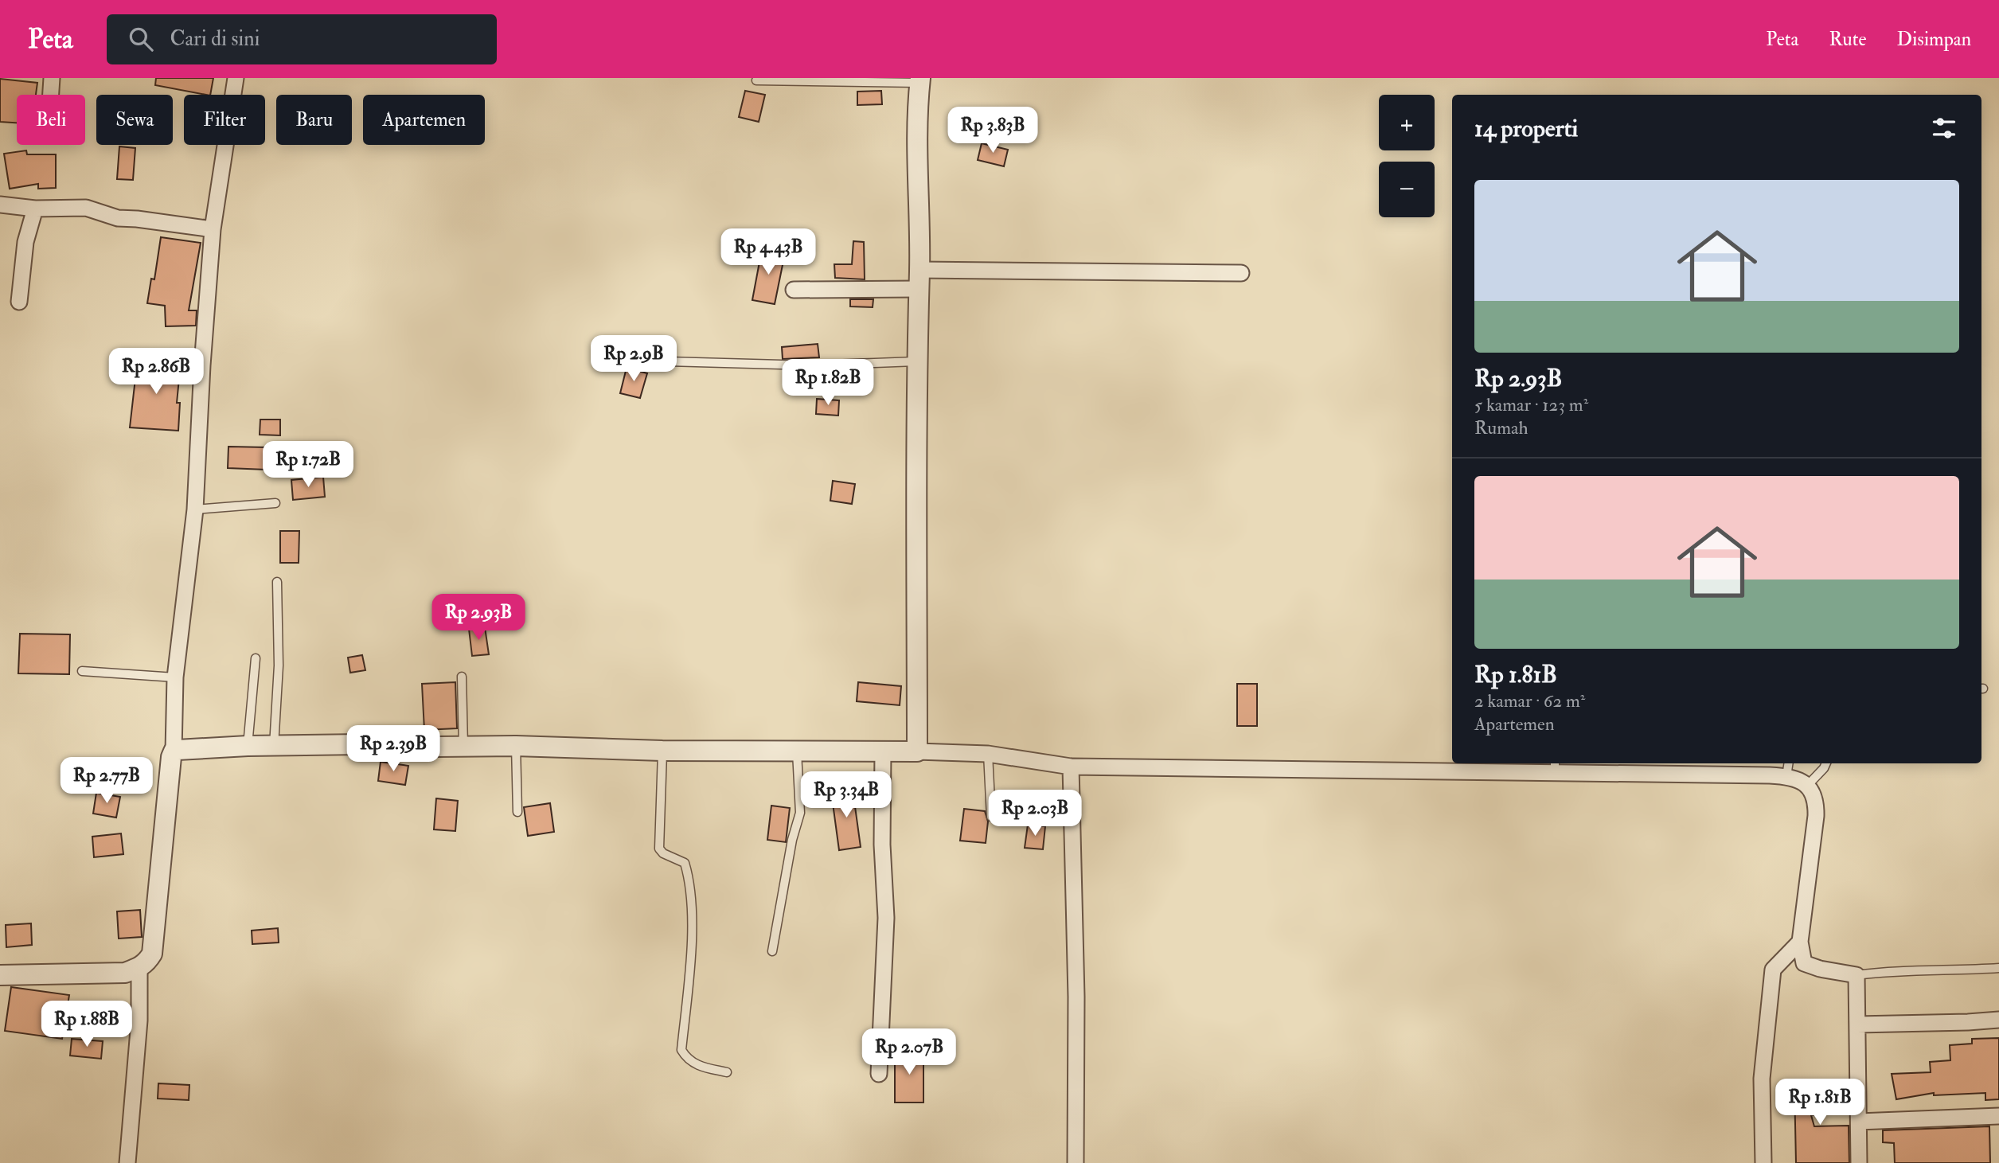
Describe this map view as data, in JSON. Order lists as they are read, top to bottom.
{
  "page": {
    "header": "Peta",
    "search": "Cari di sini",
    "nav": ["Peta", "Rute", "Disimpan"],
    "map_buttons": ["+", "−"],
    "chip": [
      "Beli",
      "Sewa",
      "Filter",
      "Baru",
      "Apartemen"
    ],
    "heading": "14 properti",
    "price": [
      "Rp 3.83B",
      "Rp 4.43B",
      "Rp 2.9B",
      "Rp 2.86B",
      "Rp 1.82B",
      "Rp 1.72B",
      "Rp 2.93B",
      "Rp 2.39B",
      "Rp 2.77B",
      "Rp 3.34B",
      "Rp 2.03B",
      "Rp 1.88B",
      "Rp 2.07B",
      "Rp 1.81B"
    ],
    "list": [
      {
        "name": "Rp 2.93B",
        "note": "5 kamar · 123 m² · Rumah"
      },
      {
        "name": "Rp 1.81B",
        "note": "2 kamar · 62 m² · Apartemen"
      }
    ]
  }
}
